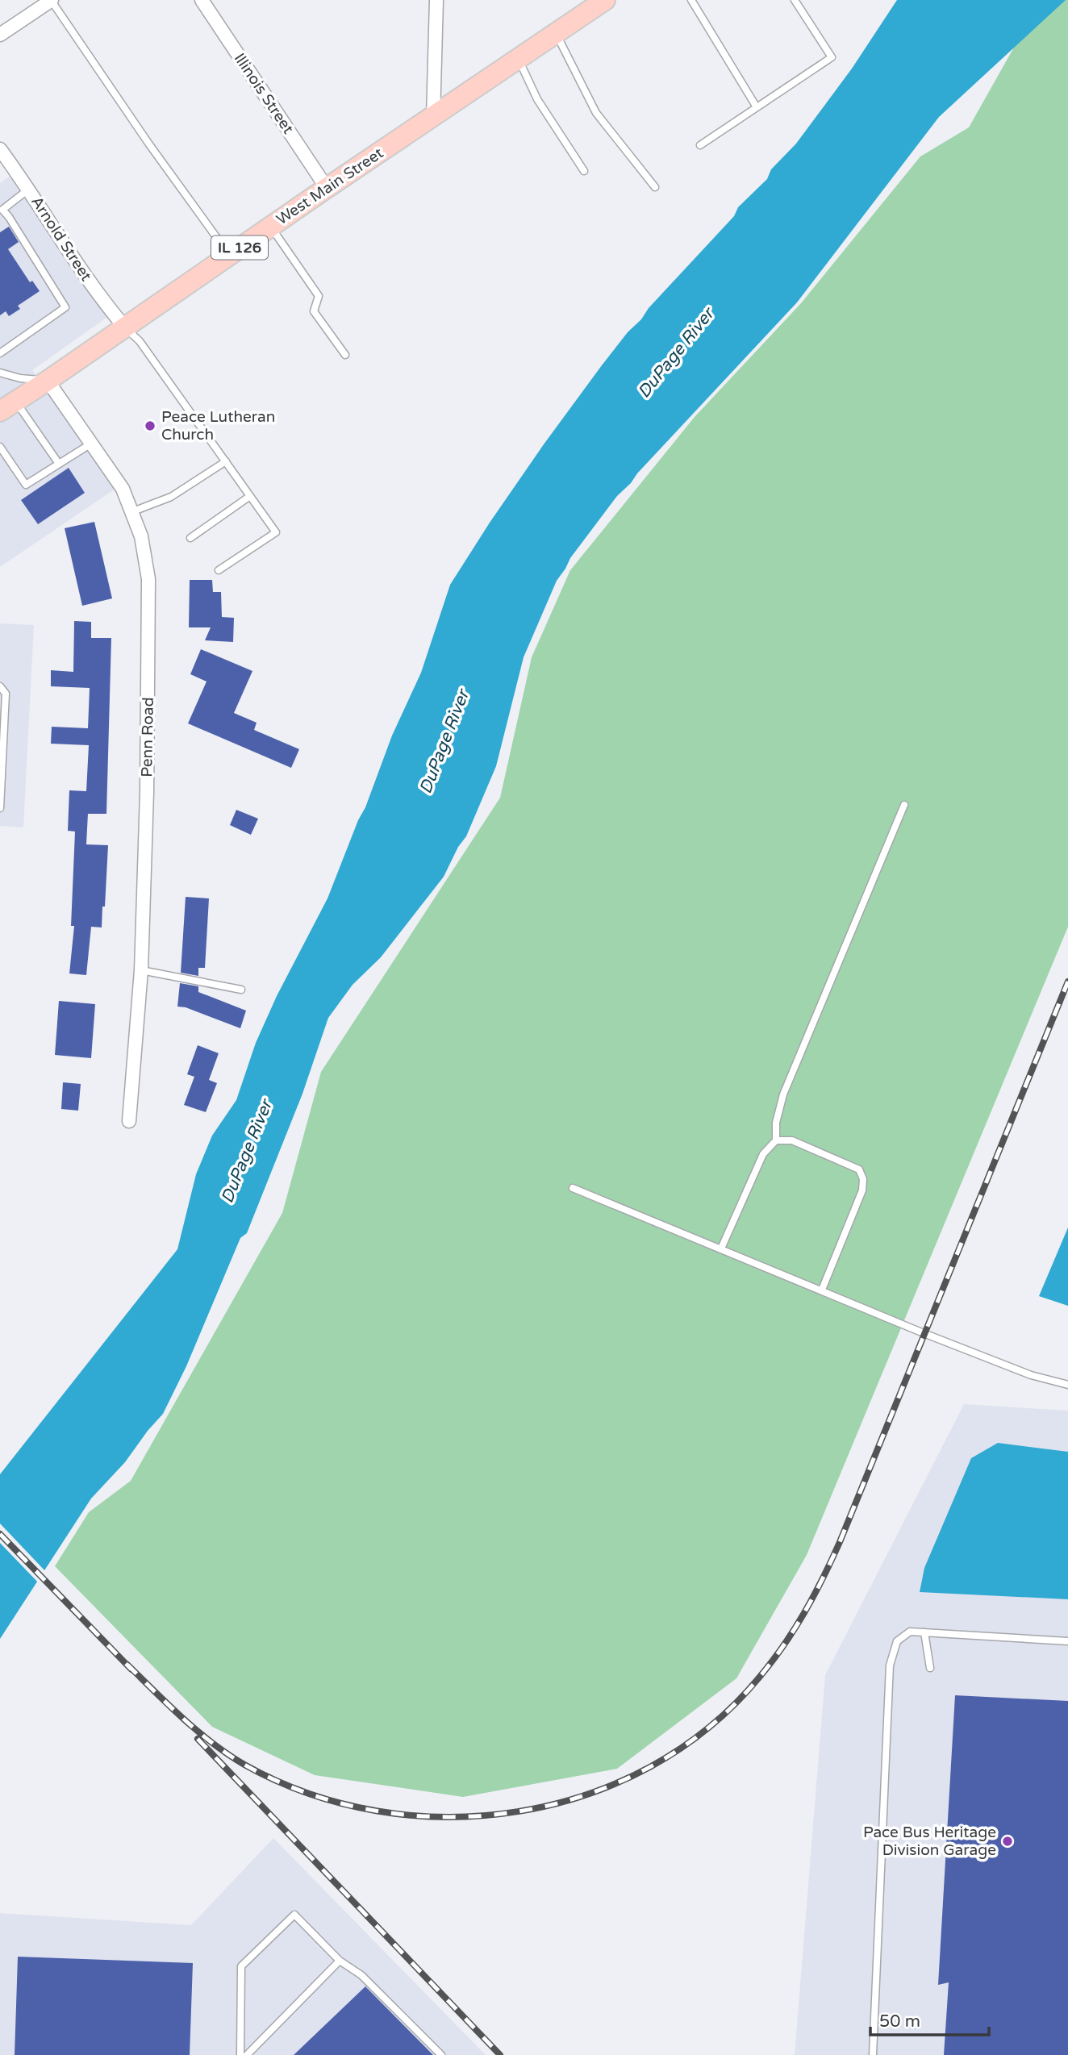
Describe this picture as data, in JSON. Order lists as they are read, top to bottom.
{
  "streets": {
    "main road": ["West Main Street", "IL 126"],
    "street": ["Illinois Street", "Arnold Street", "Penn Road"]
  },
  "crossings": [
    ["Illinois Street", "West Main Street"],
    ["West Main Street", "Arnold Street"],
    ["West Main Street", "Penn Road"]
  ],
  "water": ["DuPage River"],
  "places": ["Peace Lutheran Church", "Pace Bus Heritage Division Garage"],
  "scale_bar": "50 m"
}
